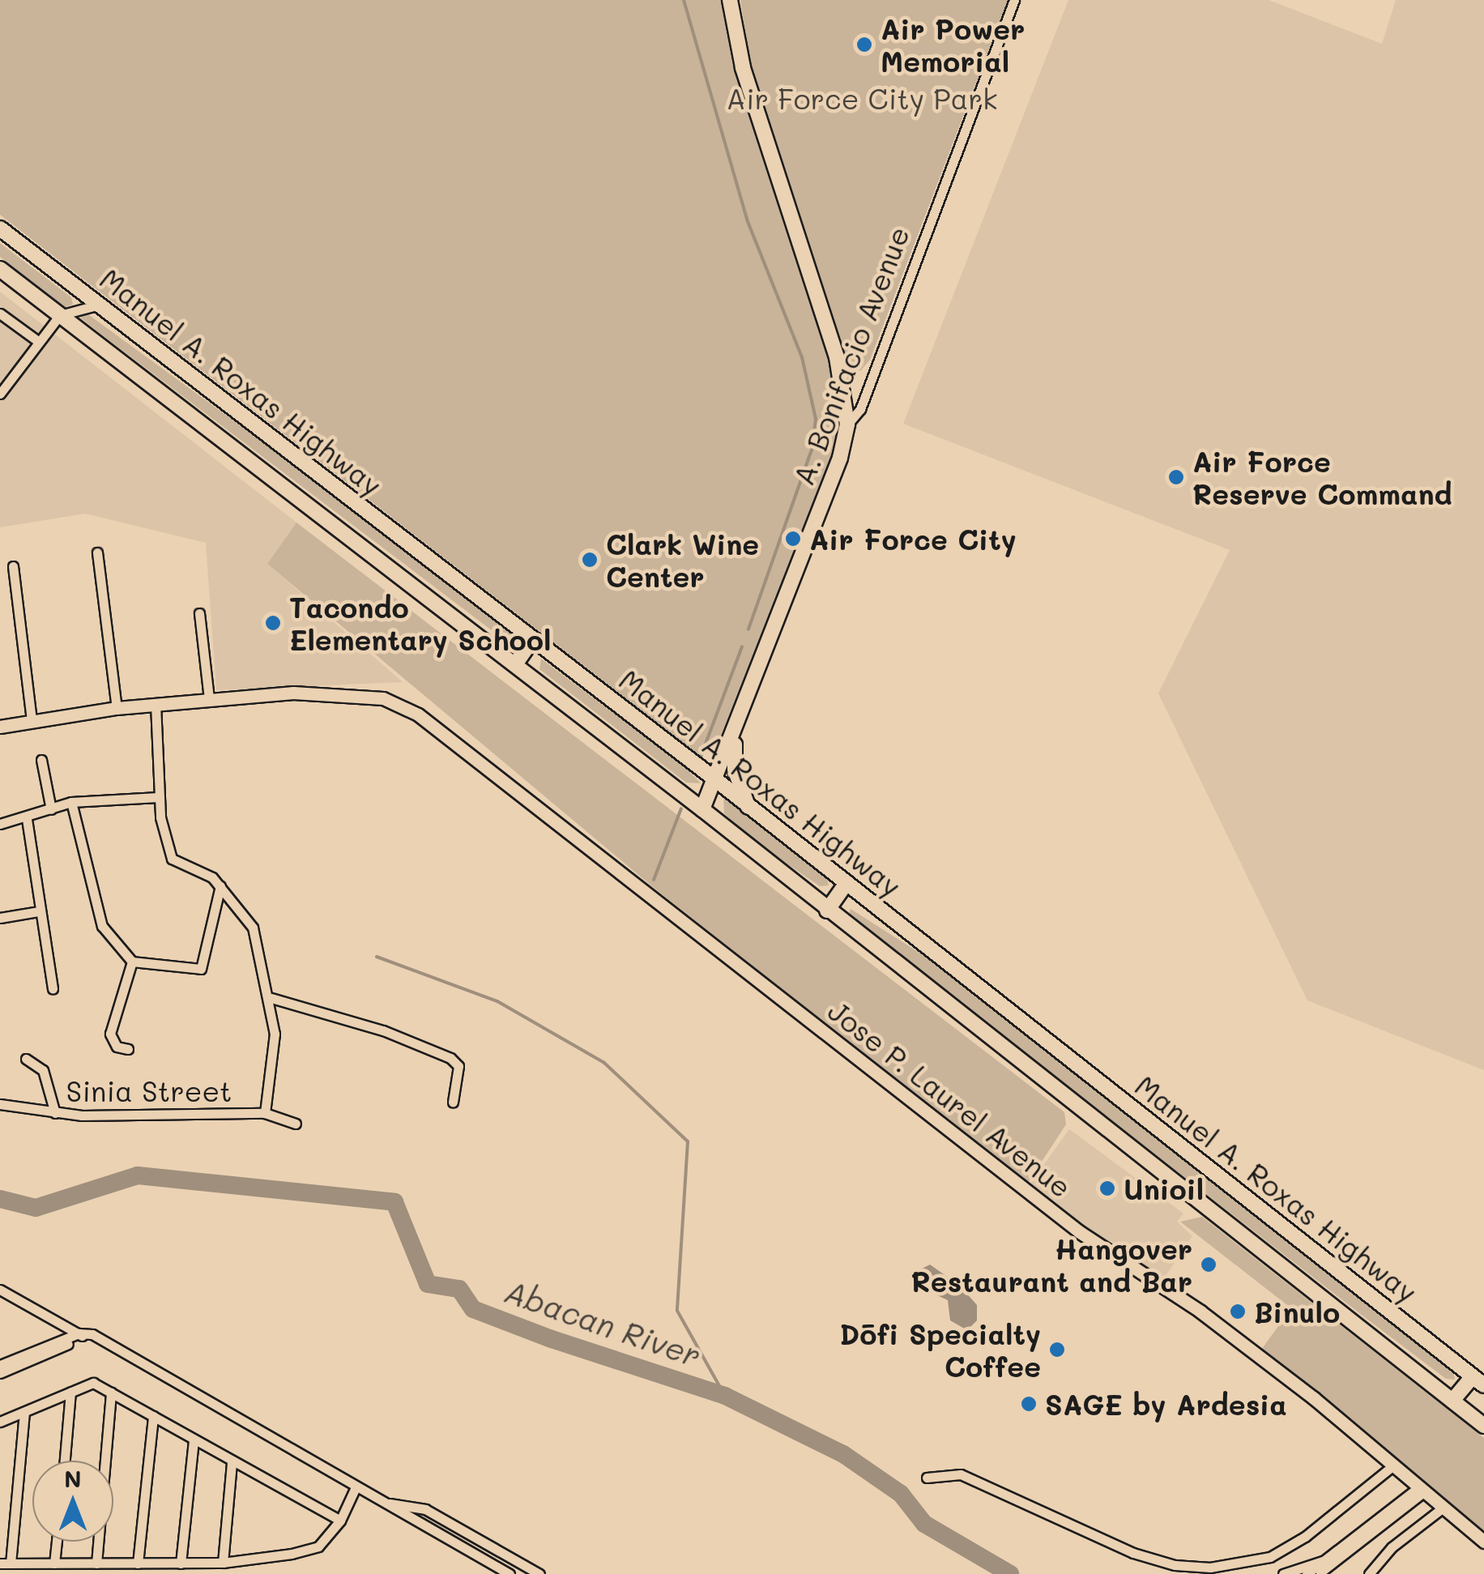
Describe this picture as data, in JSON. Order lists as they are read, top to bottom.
{
  "streets": {
    "main road": ["A. Bonifacio Avenue", "Manuel A. Roxas Highway"],
    "street": ["Sinia Street", "Jose P. Laurel Avenue"]
  },
  "crossings": [
    ["A. Bonifacio Avenue", "Manuel A. Roxas Highway"]
  ],
  "water": ["Abacan River"],
  "parks": ["Air Force City Park"],
  "places": [
    "Air Power Memorial",
    "Air Force Reserve Command",
    "Air Force City",
    "Clark Wine Center",
    "Tacondo Elementary School",
    "Unioil",
    "Hangover Restaurant and Bar",
    "Binulo",
    "Dōfi Specialty Coffee",
    "SAGE by Ardesia"
  ],
  "north": "top"
}
